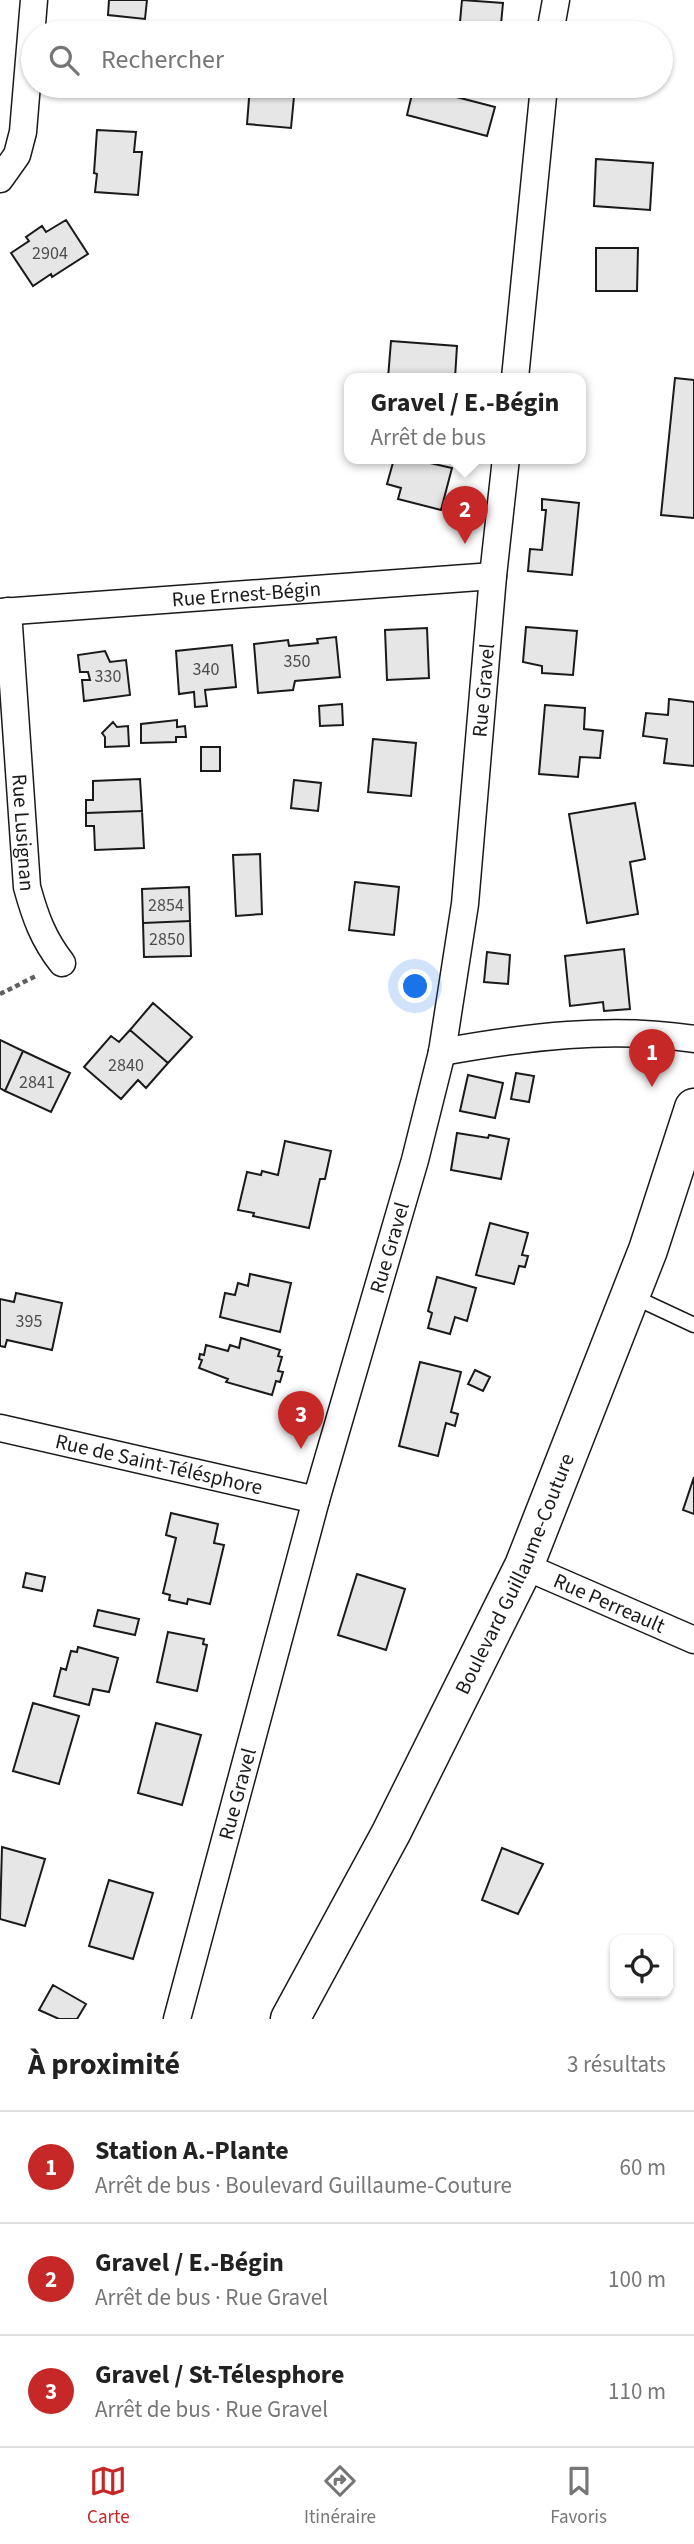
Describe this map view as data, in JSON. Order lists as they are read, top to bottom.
{
  "streets": {
    "main road": ["Boulevard Guillaume-Couture"],
    "street": [
      "Rue Ernest-Bégin",
      "Rue Gravel",
      "Rue Lusignan",
      "Rue de Saint-Télésphore",
      "Rue Perreault"
    ]
  },
  "crossings": [
    ["Rue Ernest-Bégin", "Rue Gravel"],
    ["Rue Ernest-Bégin", "Rue Lusignan"],
    ["Rue Gravel", "Rue de Saint-Télésphore"],
    ["Boulevard Guillaume-Couture", "Rue Perreault"]
  ],
  "house_numbers": [
    "2904",
    "350",
    "340",
    "330",
    "2854",
    "2850",
    "2840",
    "2841",
    "395"
  ],
  "page": {
    "search": "Rechercher",
    "popup": ["Gravel / E.-Bégin", "Arrêt de bus"],
    "pins": ["2", "1", "3"],
    "heading": ["À proximité", "3 résultats"],
    "list": [
      {
        "mark": "1",
        "name": "Station A.-Plante",
        "note": "Arrêt de bus · Boulevard Guillaume-Couture",
        "value": "60 m"
      },
      {
        "mark": "2",
        "name": "Gravel / E.-Bégin",
        "note": "Arrêt de bus · Rue Gravel",
        "value": "100 m"
      },
      {
        "mark": "3",
        "name": "Gravel / St-Télesphore",
        "note": "Arrêt de bus · Rue Gravel",
        "value": "110 m"
      }
    ],
    "nav": ["Carte", "Itinéraire", "Favoris"]
  }
}
